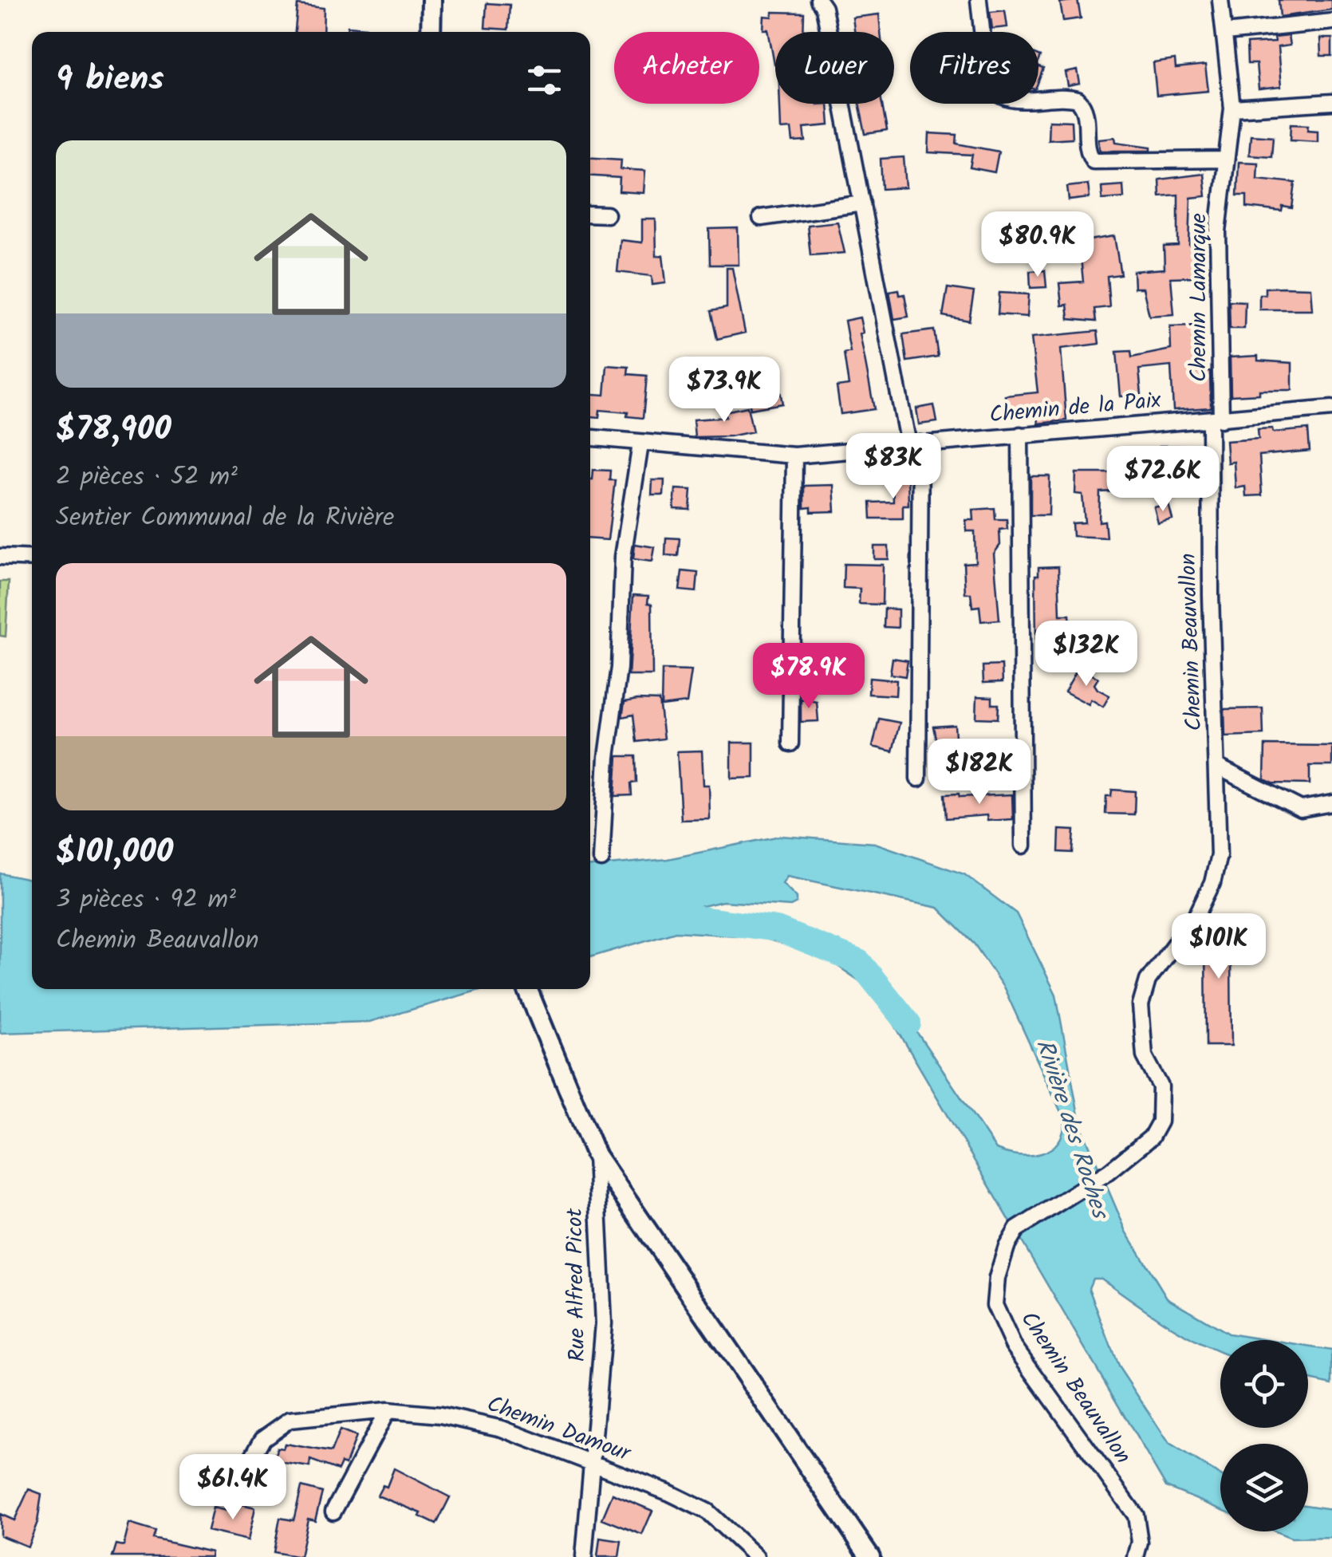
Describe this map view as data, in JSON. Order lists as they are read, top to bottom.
{
  "streets": {
    "street": [
      "Chemin Lamarque",
      "Chemin de la Paix",
      "Chemin Beauvallon",
      "Rue Alfred Picot",
      "Chemin Damour"
    ]
  },
  "crossings": [
    ["Chemin Lamarque", "Chemin de la Paix"],
    ["Chemin Lamarque", "Chemin Beauvallon"],
    ["Chemin de la Paix", "Chemin Beauvallon"],
    ["Rue Alfred Picot", "Chemin Damour"]
  ],
  "water": ["Rivière des Roches"],
  "page": {
    "chip": ["Acheter", "Louer", "Filtres"],
    "heading": "9 biens",
    "list": [
      {
        "name": "$78,900",
        "note": "2 pièces · 52 m² · Sentier Communal de la Rivière"
      },
      {
        "name": "$101,000",
        "note": "3 pièces · 92 m² · Chemin Beauvallon"
      }
    ],
    "price": [
      "$80.9K",
      "$73.9K",
      "$83K",
      "$72.6K",
      "$132K",
      "$78.9K",
      "$182K",
      "$101K",
      "$61.4K"
    ]
  }
}
